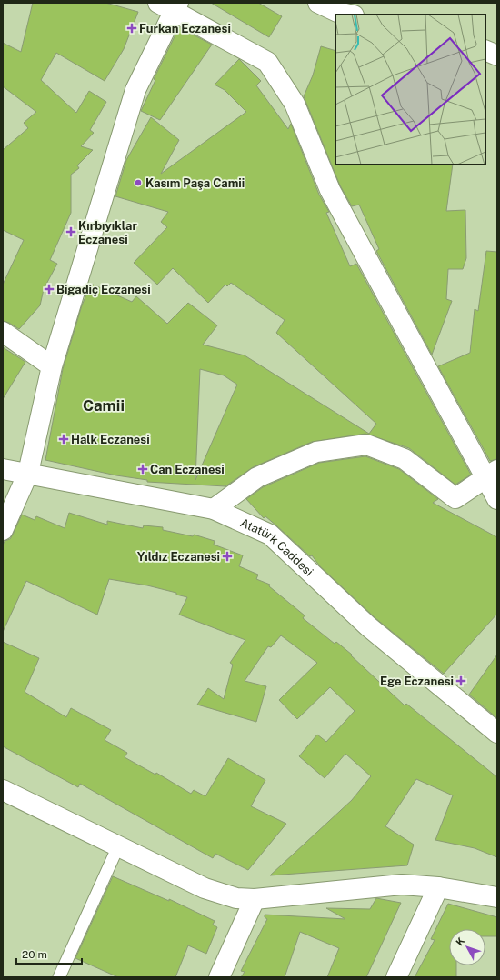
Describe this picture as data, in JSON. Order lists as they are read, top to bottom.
{
  "streets": {
    "street": ["Atatürk Caddesi"]
  },
  "districts": ["Camii"],
  "places": {
    "health": [
      "Furkan Eczanesi",
      "Kırbıyıklar Eczanesi",
      "Bigadiç Eczanesi",
      "Halk Eczanesi",
      "Can Eczanesi",
      "Yıldız Eczanesi",
      "Ege Eczanesi"
    ],
    "other": ["Kasım Paşa Camii"]
  },
  "scale_bar": "20 m",
  "north": "top left"
}
